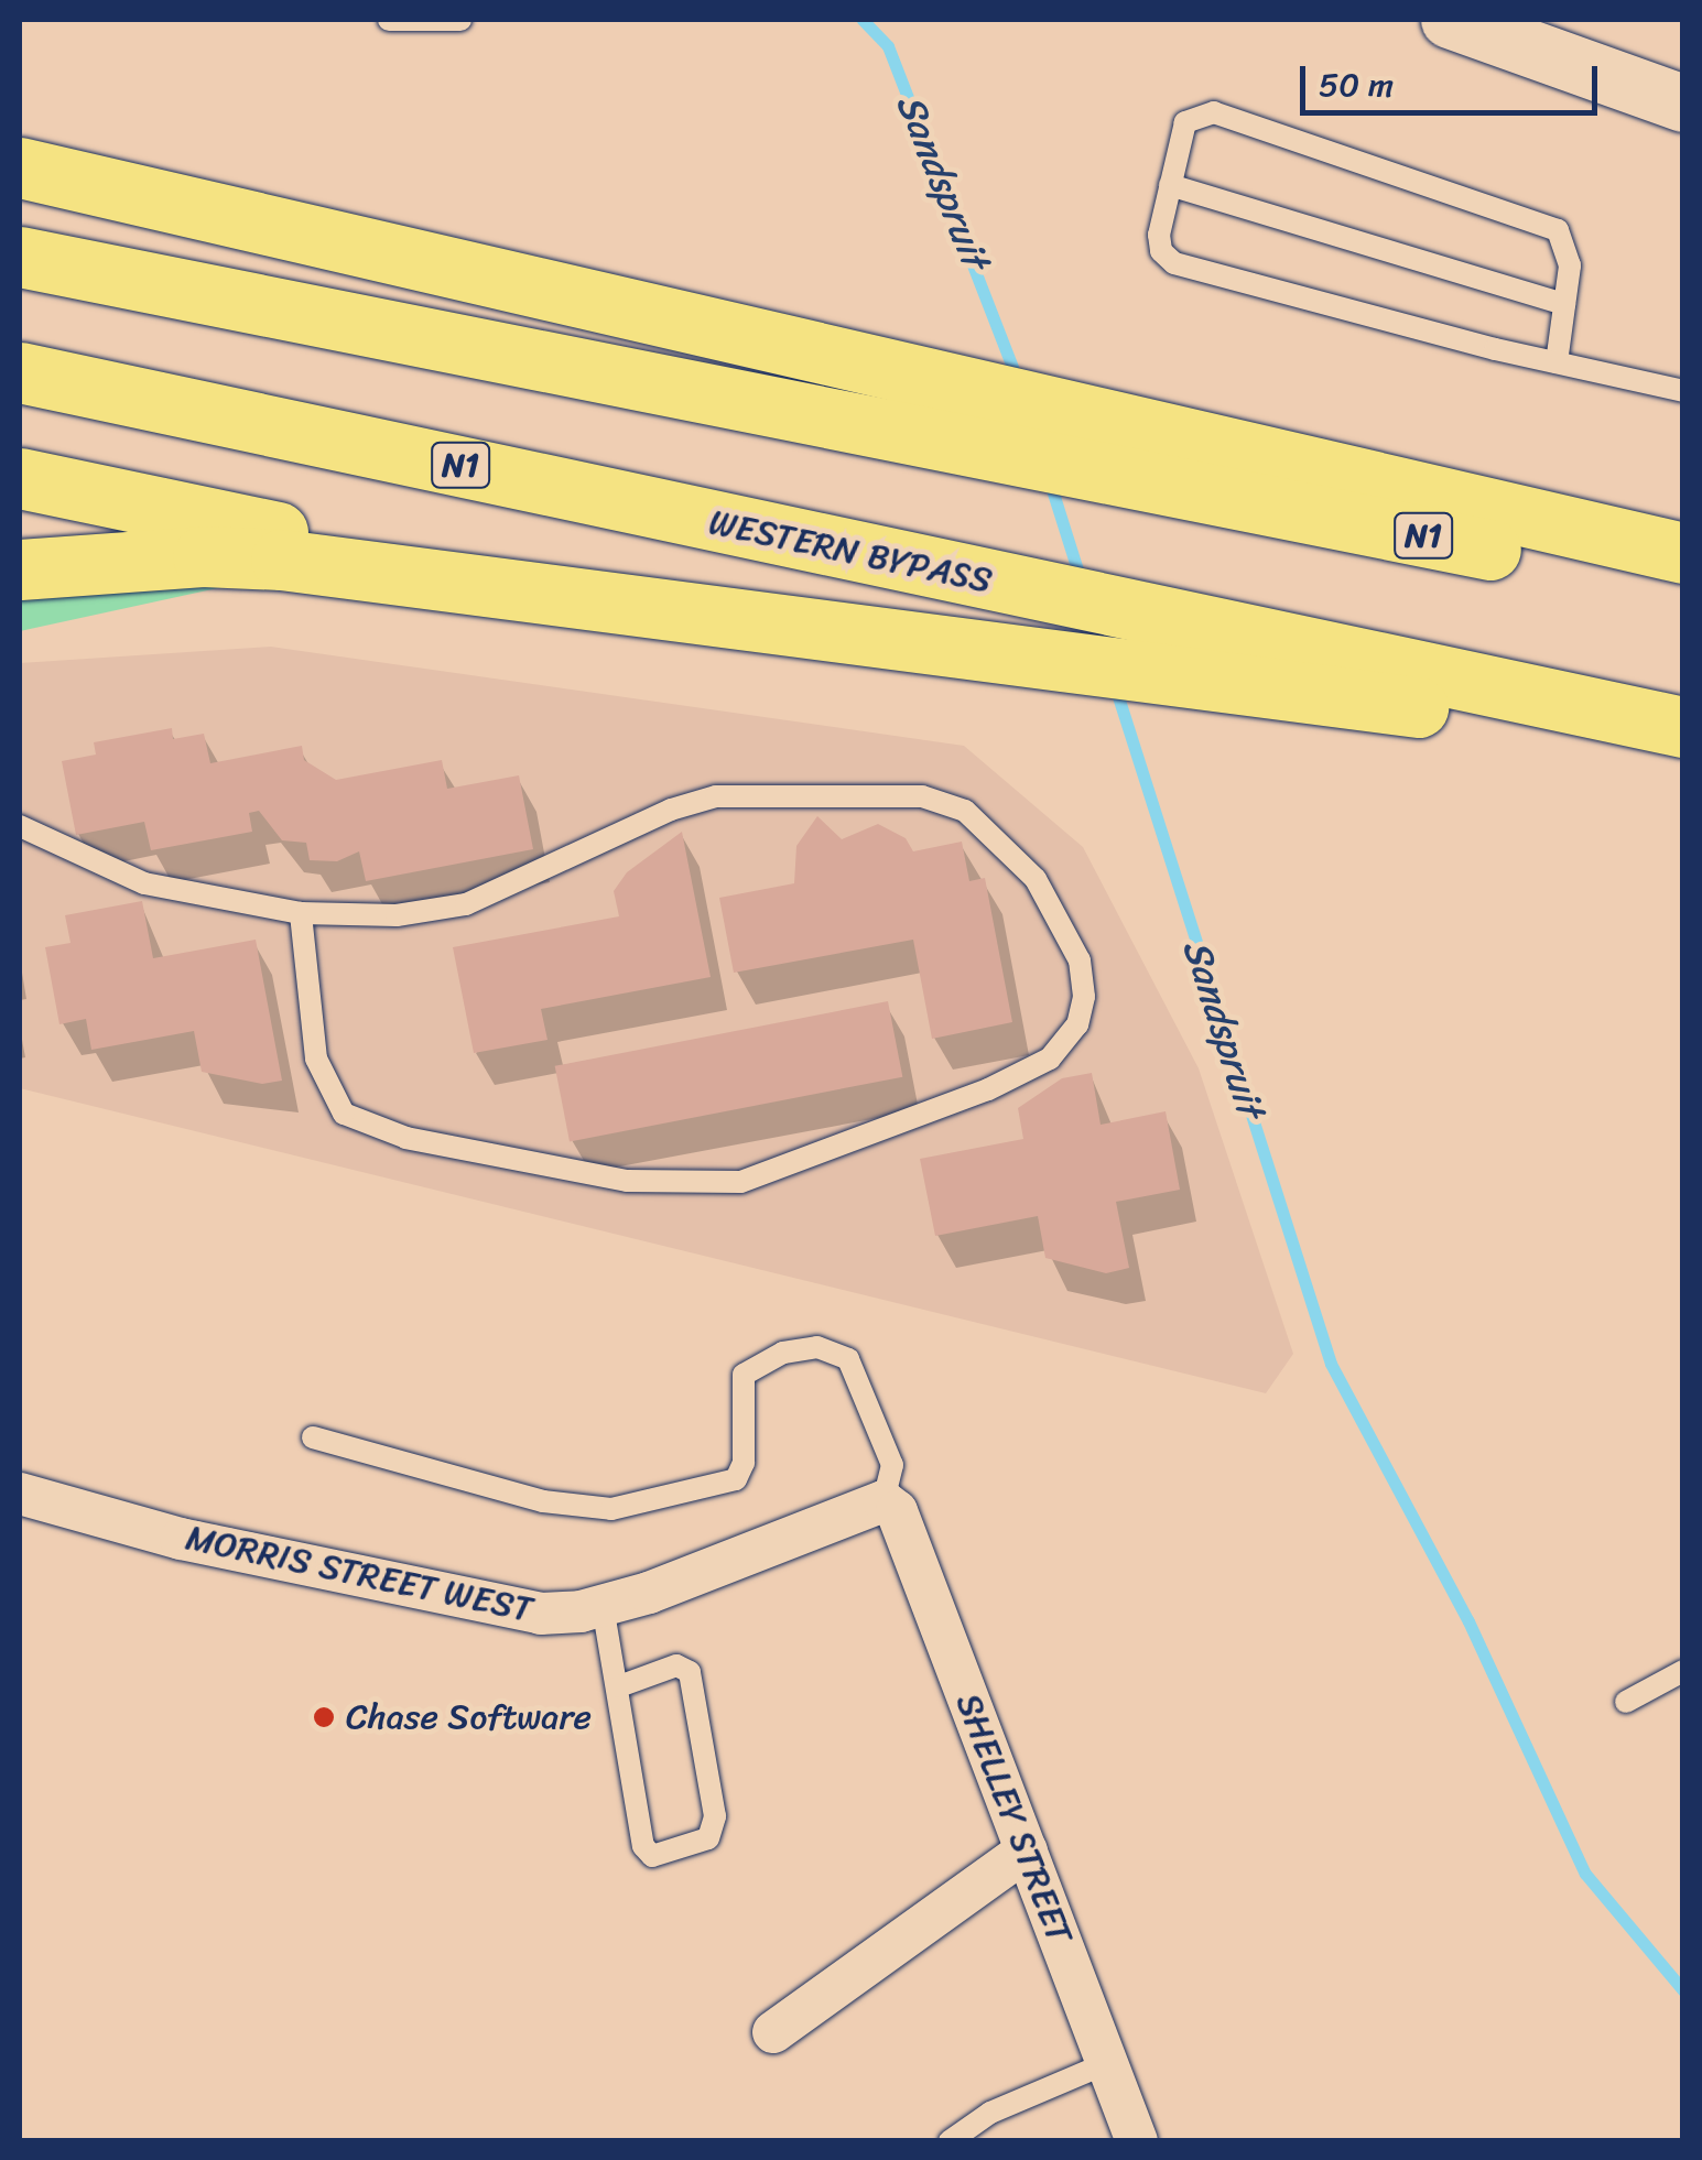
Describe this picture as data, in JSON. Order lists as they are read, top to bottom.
{
  "streets": {
    "highway": ["N1", "WESTERN BYPASS"],
    "street": ["MORRIS STREET WEST", "SHELLEY STREET"]
  },
  "crossings": [
    ["MORRIS STREET WEST", "SHELLEY STREET"]
  ],
  "water": ["Sandspruit"],
  "places": ["Chase Software"],
  "scale_bar": "50 m"
}
